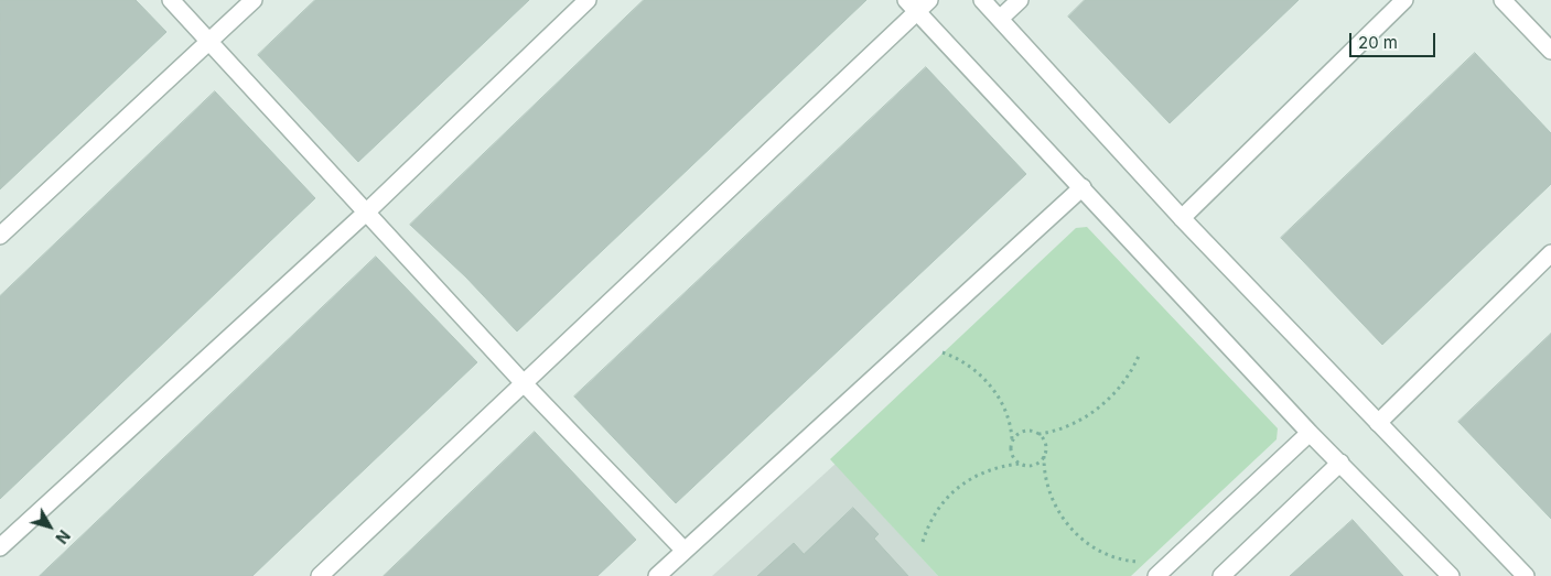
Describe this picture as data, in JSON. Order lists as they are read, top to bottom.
{
  "scale_bar": "20 m",
  "north": "bottom right"
}
